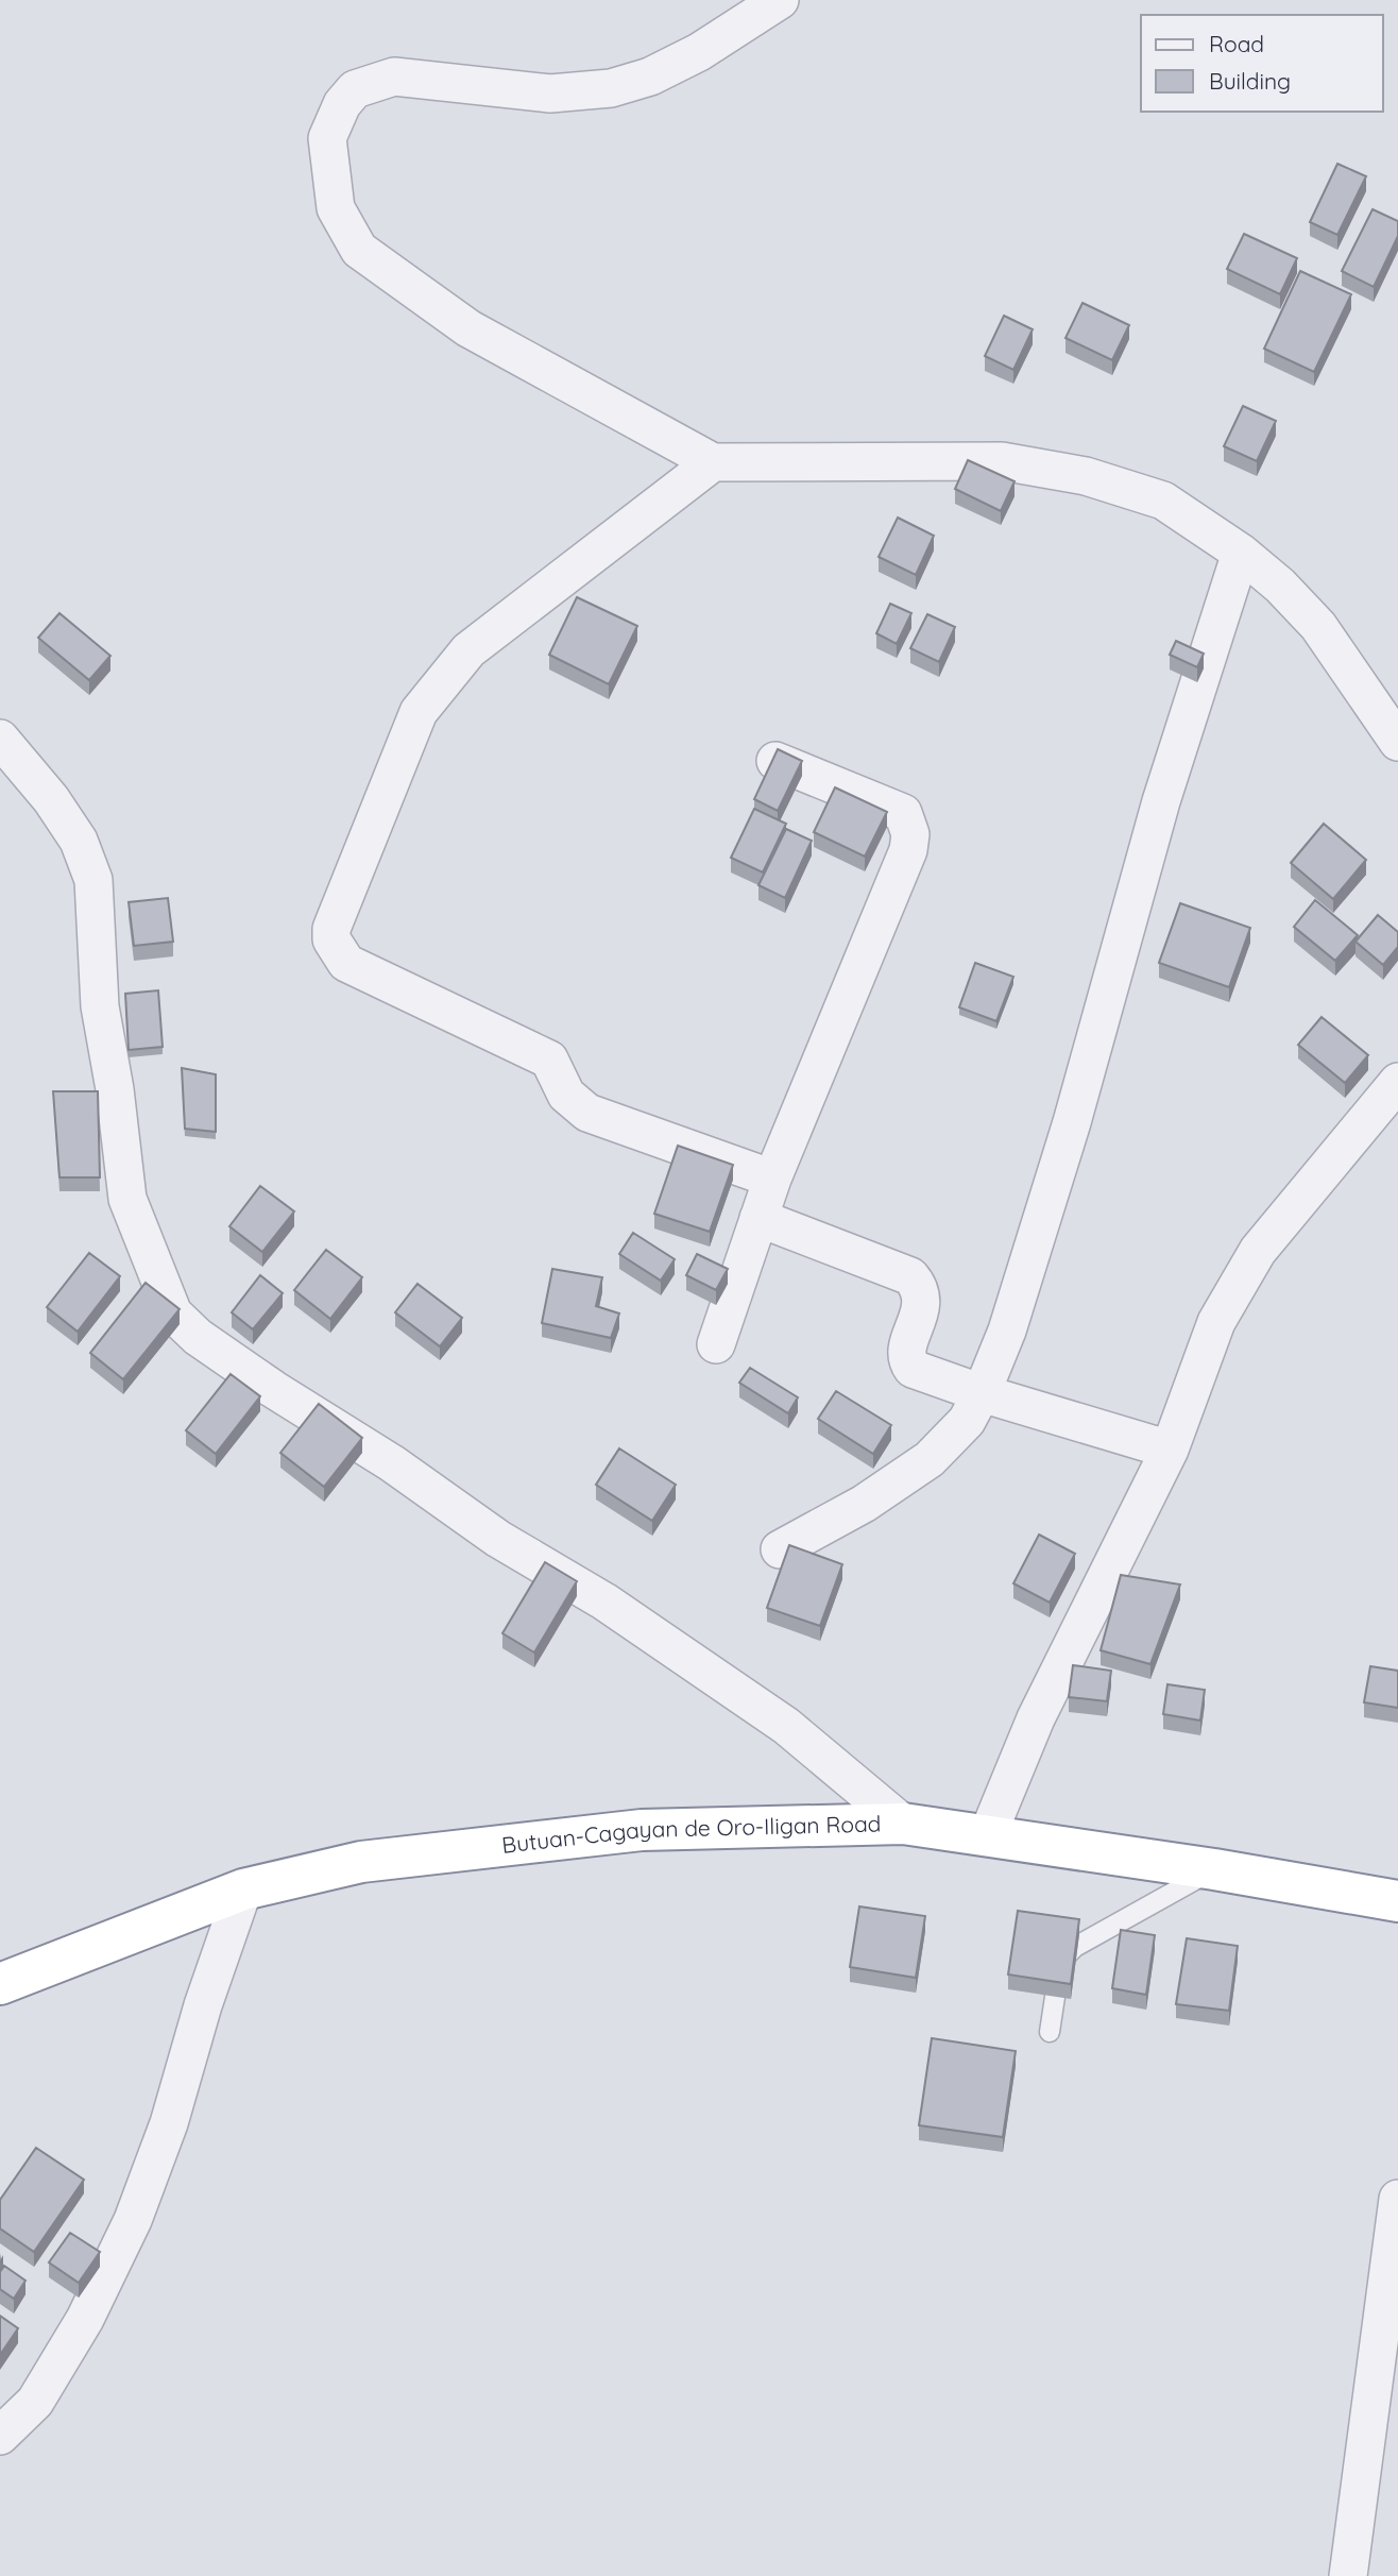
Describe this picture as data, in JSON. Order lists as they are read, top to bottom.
{
  "streets": {
    "highway": ["Butuan-Cagayan de Oro-Iligan Road"]
  },
  "legend": ["Road", "Building"]
}
